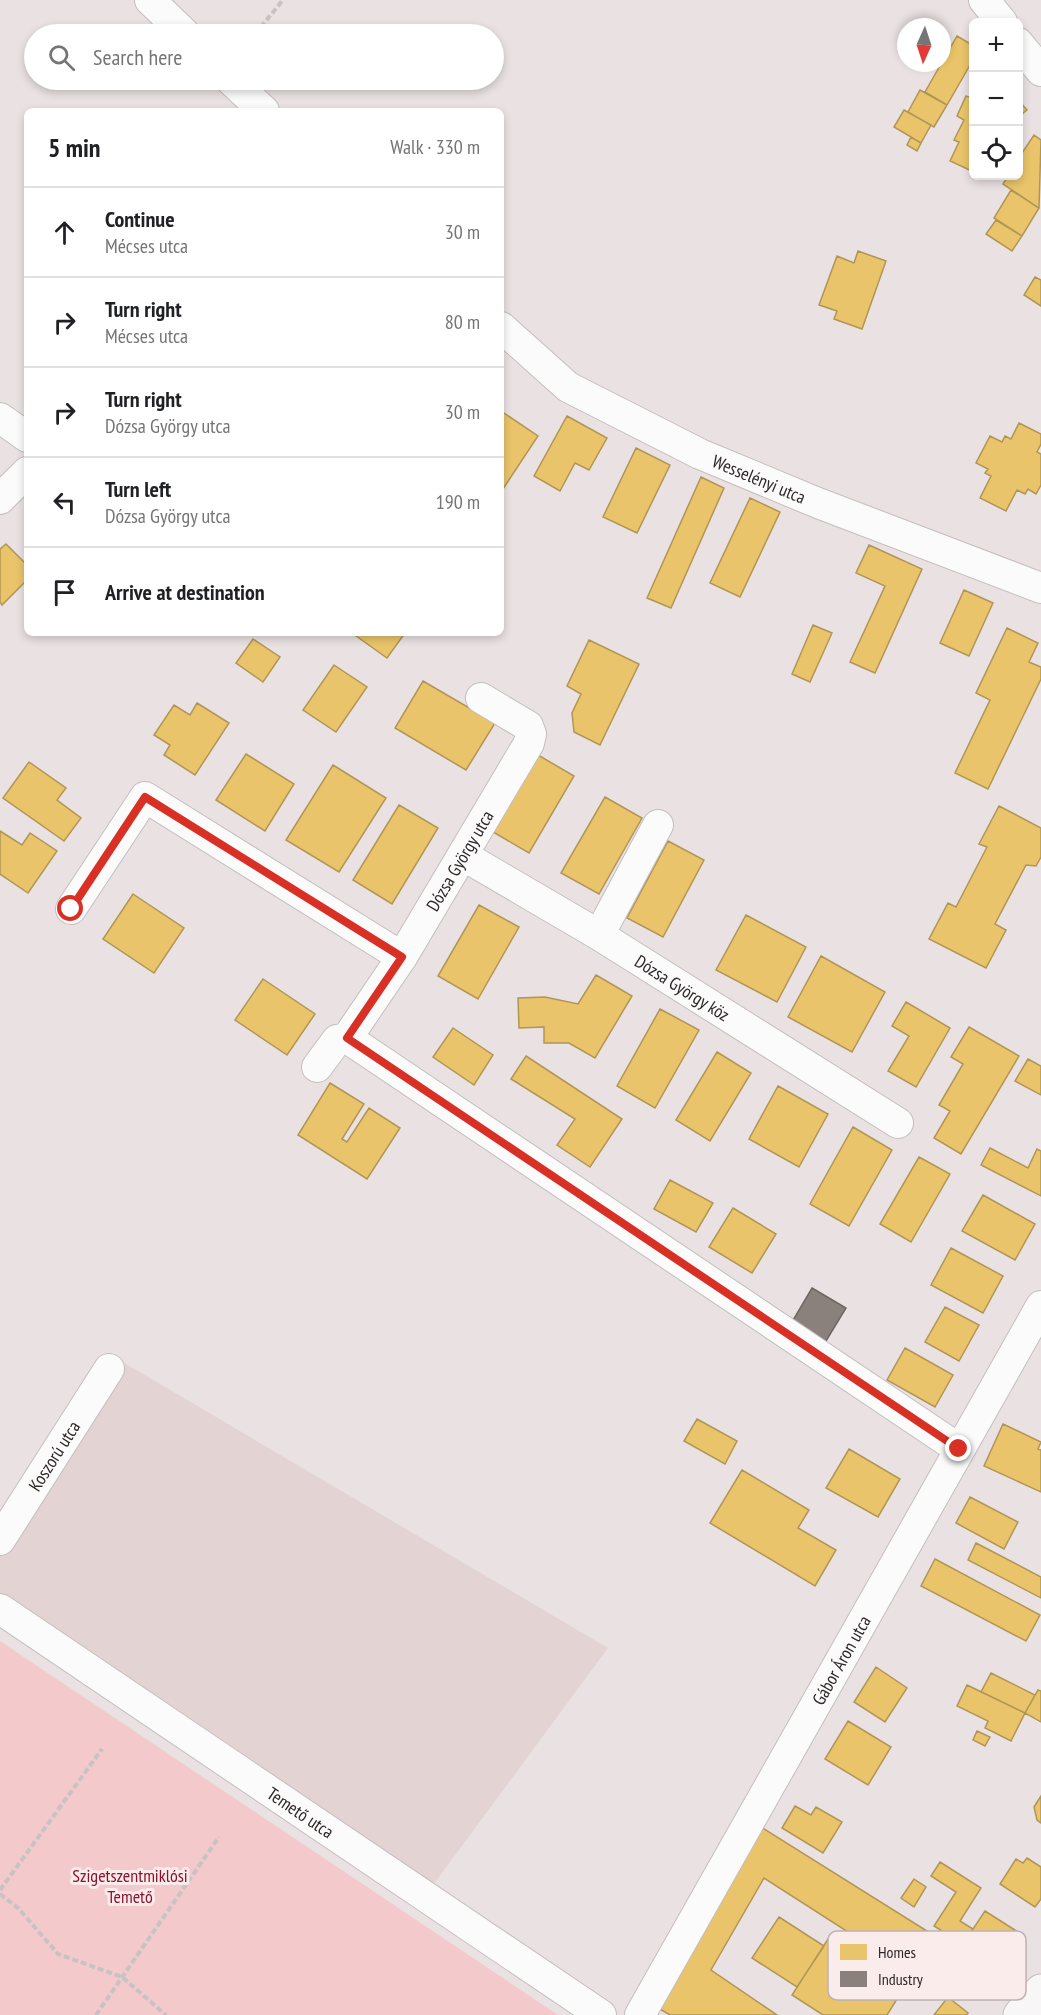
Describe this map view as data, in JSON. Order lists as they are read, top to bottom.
{
  "streets": {
    "street": [
      "Wesselényi utca",
      "Dózsa György utca",
      "Dózsa György köz",
      "Koszorú utca",
      "Gábor Áron utca",
      "Temető utca"
    ]
  },
  "crossings": [
    ["Dózsa György utca", "Dózsa György köz"]
  ],
  "parks": ["Szigetszentmiklósi Temető"],
  "legend": ["Homes", "Industry"],
  "north": "bottom",
  "page": {
    "map_buttons": ["+", "−"],
    "search": "Search here",
    "heading": ["5 min", "Walk · 330 m"],
    "list": [
      ["Continue", "Mécses utca", "30 m"],
      ["Turn right", "Mécses utca", "80 m"],
      ["Turn right", "Dózsa György utca", "30 m"],
      ["Turn left", "Dózsa György utca", "190 m"],
      "Arrive at destination"
    ]
  }
}
